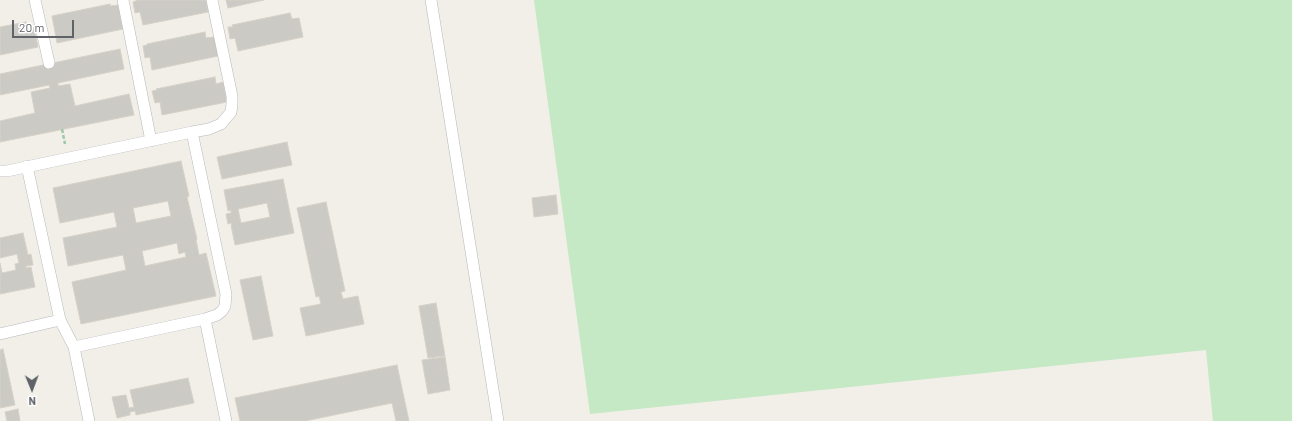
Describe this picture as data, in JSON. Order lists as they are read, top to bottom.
{
  "scale_bar": "20 m",
  "north": "bottom"
}
